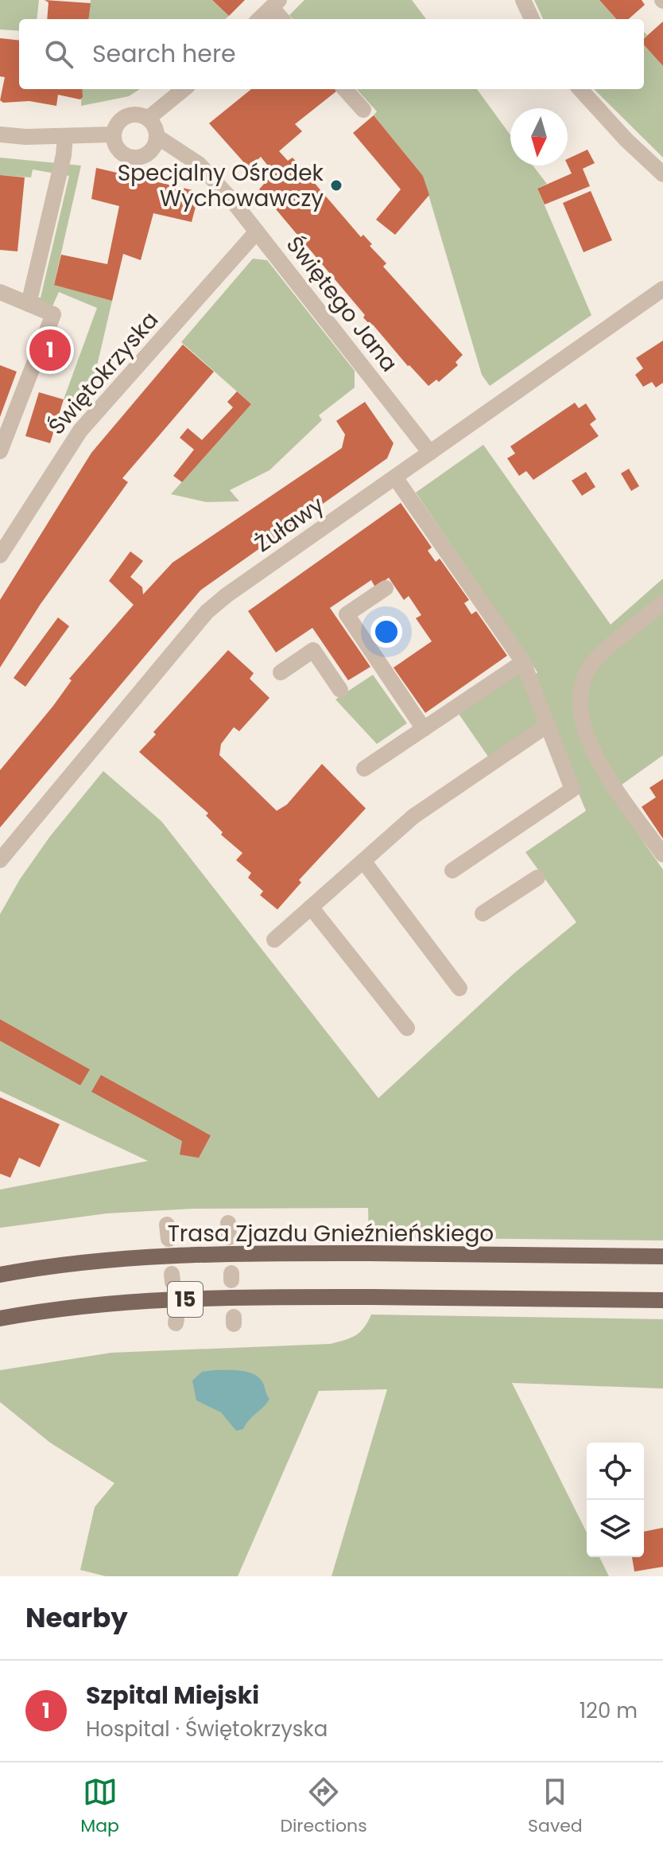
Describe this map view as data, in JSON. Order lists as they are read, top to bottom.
{
  "streets": {
    "main road": ["Trasa Zjazdu Gnieźnieńskiego", "15"],
    "street": ["Świętego Jana", "Świętokrzyska", "Żuławy"]
  },
  "crossings": [
    ["Świętego Jana", "Świętokrzyska"],
    ["Świętego Jana", "Żuławy"]
  ],
  "places": ["Specjalny Ośrodek Wychowawczy"],
  "north": "bottom",
  "page": {
    "search": "Search here",
    "pins": "1",
    "heading": "Nearby",
    "list": [
      {
        "mark": "1",
        "name": "Szpital Miejski",
        "note": "Hospital · Świętokrzyska",
        "value": "120 m"
      }
    ],
    "nav": ["Map", "Directions", "Saved"]
  }
}
